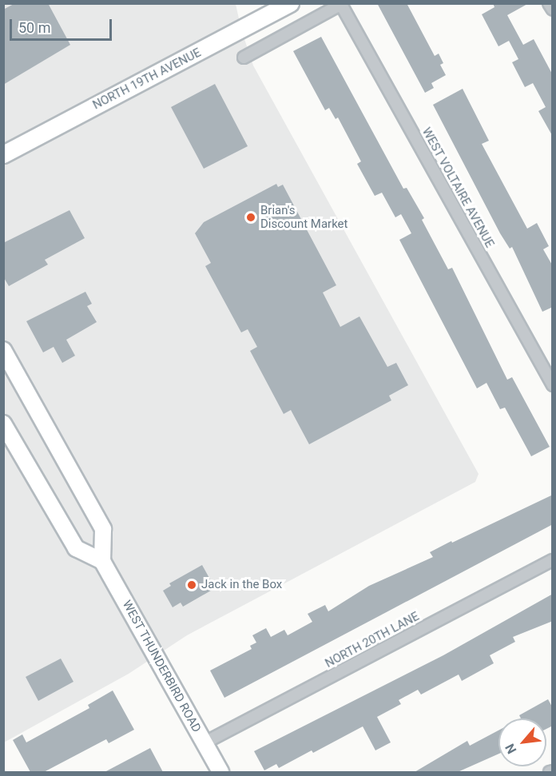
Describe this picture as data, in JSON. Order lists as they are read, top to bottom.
{
  "streets": {
    "main road": ["NORTH 19TH AVENUE", "WEST THUNDERBIRD ROAD"],
    "street": ["WEST VOLTAIRE AVENUE", "NORTH 20TH LANE"]
  },
  "crossings": [
    ["NORTH 20TH LANE", "WEST THUNDERBIRD ROAD"]
  ],
  "places": ["Brian's Discount Market", "Jack in the Box"],
  "scale_bar": "50 m",
  "north": "bottom left"
}
